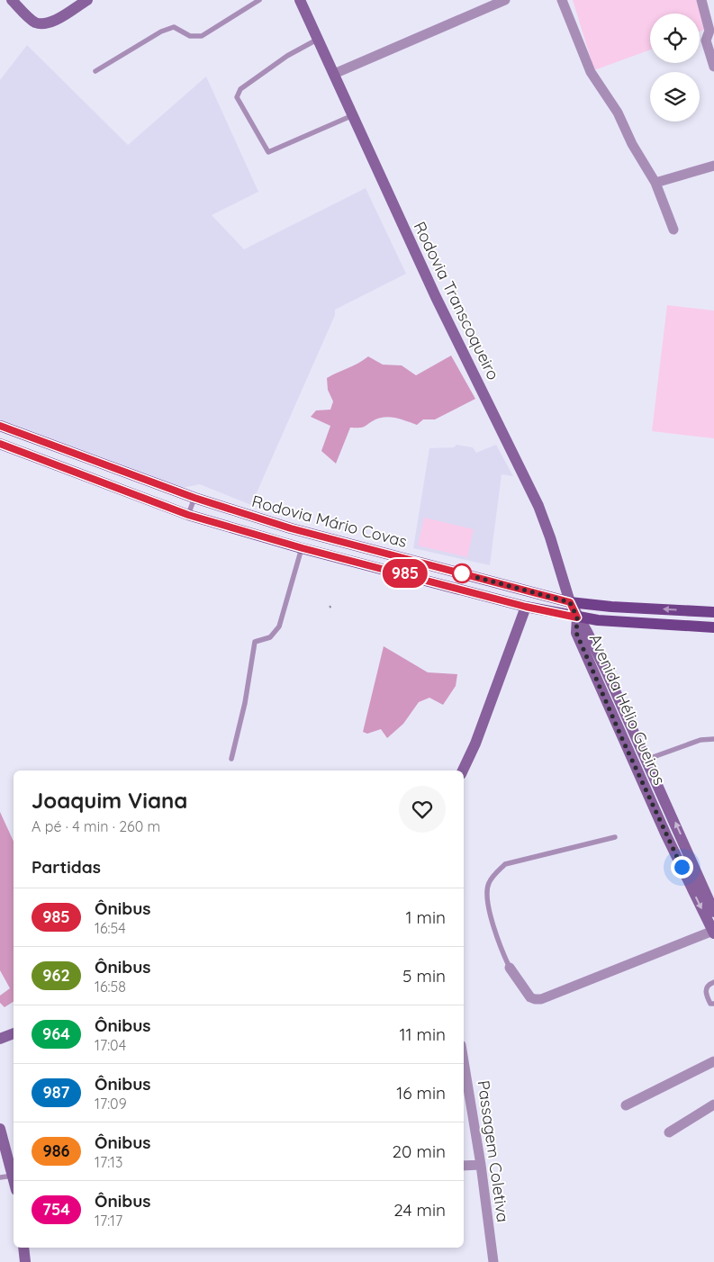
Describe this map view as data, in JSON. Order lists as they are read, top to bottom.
{
  "streets": {
    "main road": ["Rodovia Transcoqueiro", "Rodovia Mário Covas", "Avenida Hélio Gueiros"],
    "street": ["Passagem Coletiva"]
  },
  "crossings": [
    ["Rodovia Transcoqueiro", "Rodovia Mário Covas"],
    ["Rodovia Transcoqueiro", "Avenida Hélio Gueiros"],
    ["Rodovia Mário Covas", "Avenida Hélio Gueiros"]
  ],
  "lines": ["bus line 985"],
  "page": {
    "on_map": "985",
    "heading": [
      ["Joaquim Viana", "A pé · 4 min · 260 m"],
      "Partidas"
    ],
    "list": [
      {
        "mark": "985",
        "name": "Ônibus",
        "note": "16:54",
        "value": "1 min"
      },
      {
        "mark": "962",
        "name": "Ônibus",
        "note": "16:58",
        "value": "5 min"
      },
      {
        "mark": "964",
        "name": "Ônibus",
        "note": "17:04",
        "value": "11 min"
      },
      {
        "mark": "987",
        "name": "Ônibus",
        "note": "17:09",
        "value": "16 min"
      },
      {
        "mark": "986",
        "name": "Ônibus",
        "note": "17:13",
        "value": "20 min"
      },
      {
        "mark": "754",
        "name": "Ônibus",
        "note": "17:17",
        "value": "24 min"
      }
    ]
  }
}
